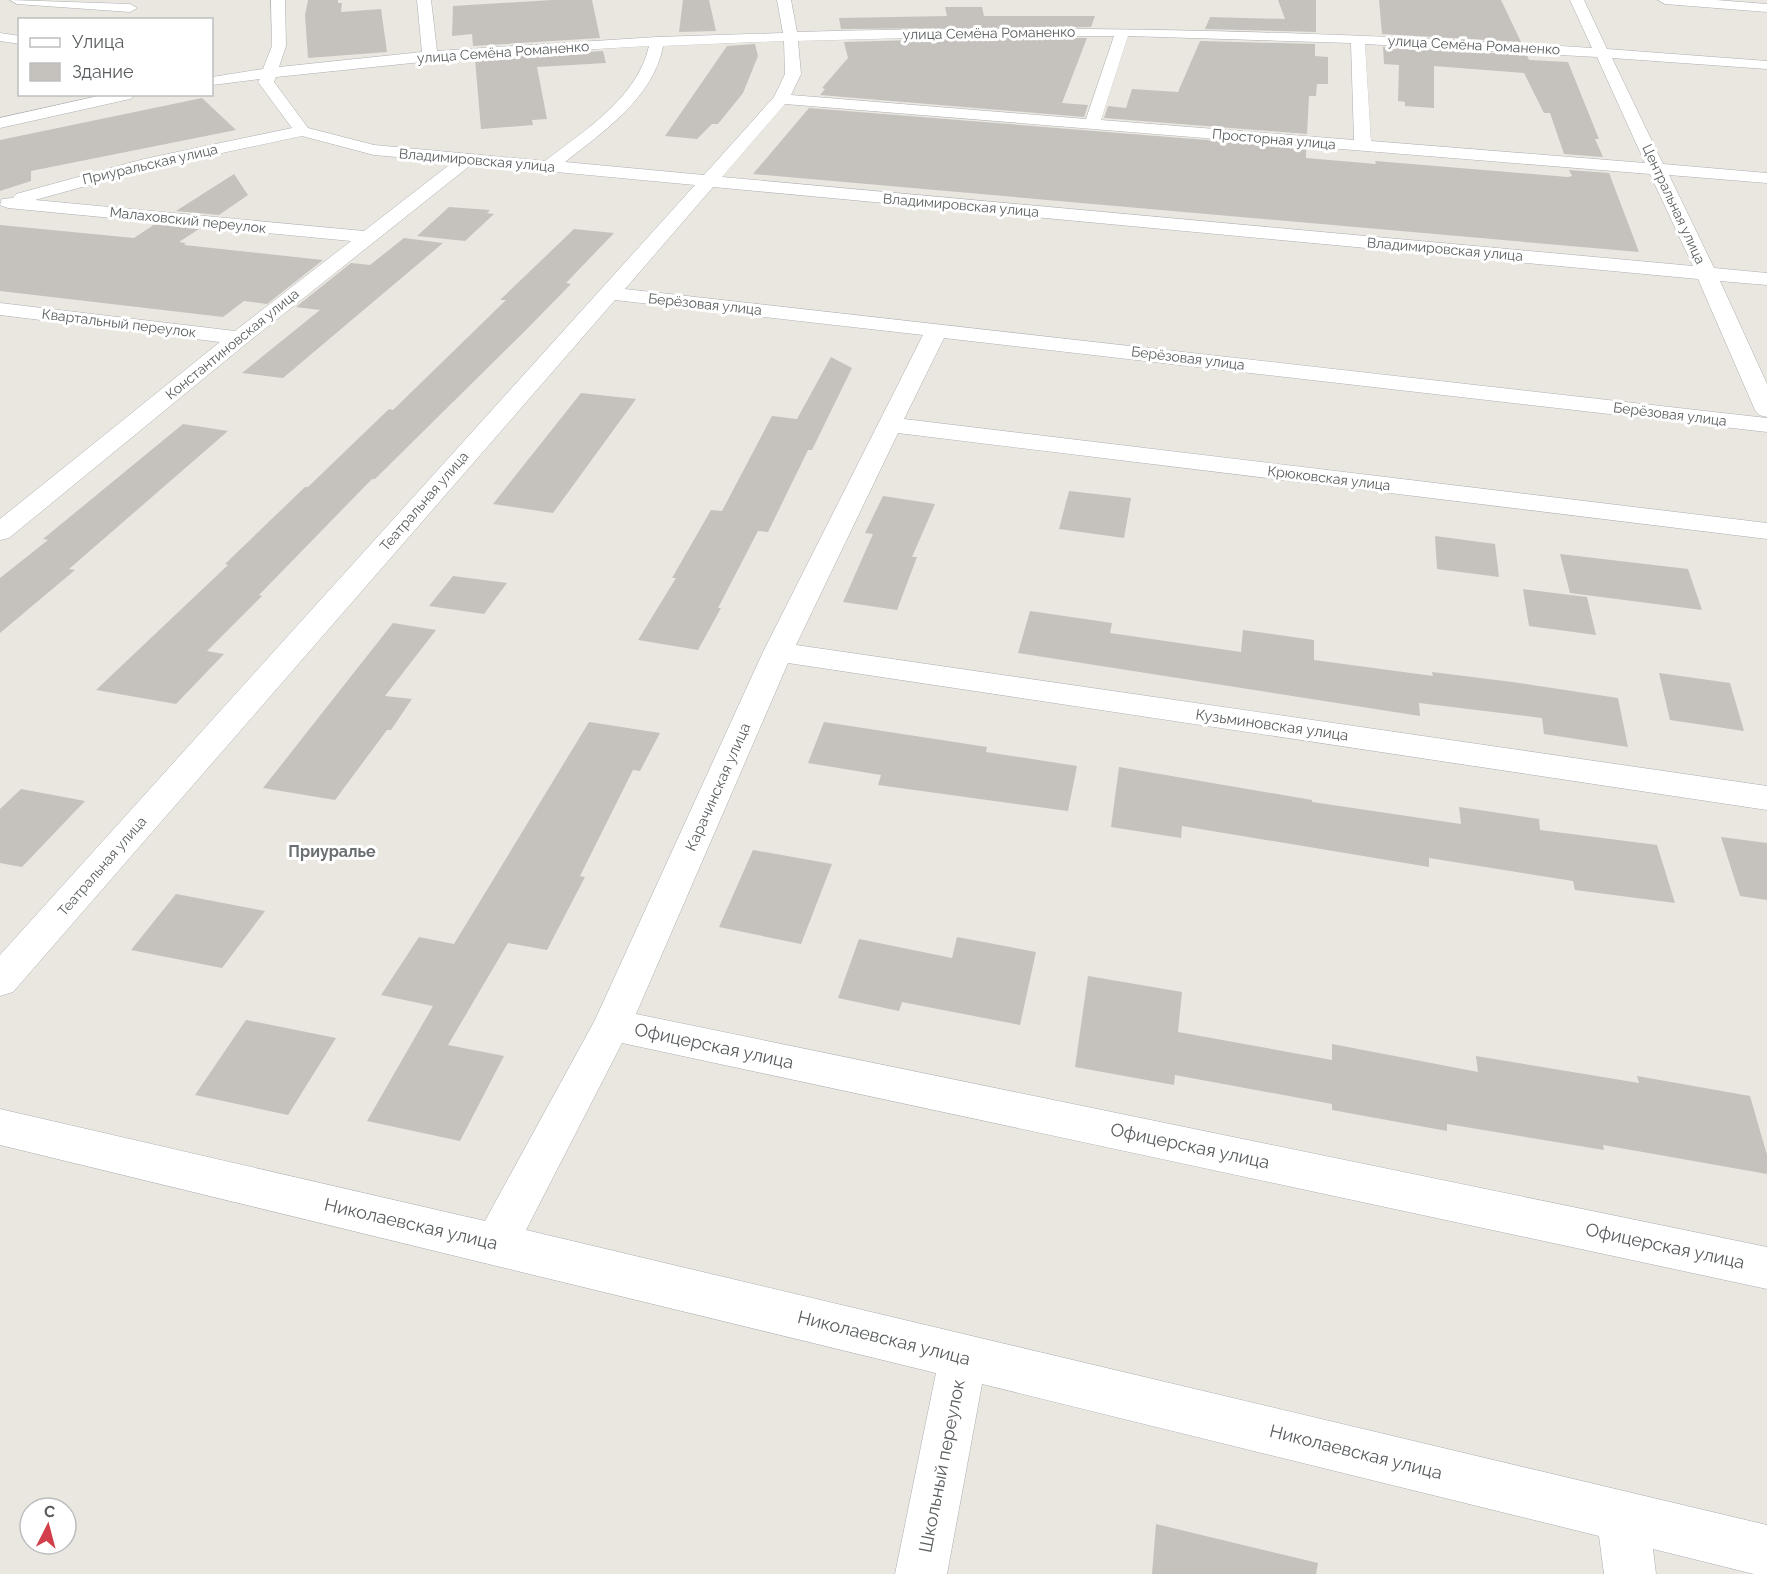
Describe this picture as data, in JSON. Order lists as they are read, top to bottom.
{
  "streets": {
    "street": [
      "улица Семёна Романенко",
      "Просторная улица",
      "Владимировская улица",
      "Приуральская улица",
      "Центральная улица",
      "Малаховский переулок",
      "Берёзовая улица",
      "Квартальный переулок",
      "Константиновская улица",
      "Крюковская улица",
      "Театральная улица",
      "Кузьминовская улица",
      "Карачинская улица",
      "Офицерская улица",
      "Николаевская улица",
      "Школьный переулок"
    ]
  },
  "crossings": [
    ["улица Семёна Романенко", "Центральная улица"],
    ["улица Семёна Романенко", "Театральная улица"],
    ["Просторная улица", "Центральная улица"],
    ["Просторная улица", "Театральная улица"],
    ["Владимировская улица", "Приуральская улица"],
    ["Владимировская улица", "Центральная улица"],
    ["Владимировская улица", "Константиновская улица"],
    ["Владимировская улица", "Театральная улица"],
    ["Приуральская улица", "Малаховский переулок"],
    ["Малаховский переулок", "Константиновская улица"],
    ["Берёзовая улица", "Театральная улица"],
    ["Берёзовая улица", "Карачинская улица"],
    ["Квартальный переулок", "Константиновская улица"],
    ["Крюковская улица", "Карачинская улица"],
    ["Кузьминовская улица", "Карачинская улица"],
    ["Карачинская улица", "Офицерская улица"],
    ["Карачинская улица", "Николаевская улица"],
    ["Николаевская улица", "Школьный переулок"]
  ],
  "districts": ["Приуралье"],
  "legend": ["Улица", "Здание"],
  "north": "top"
}
